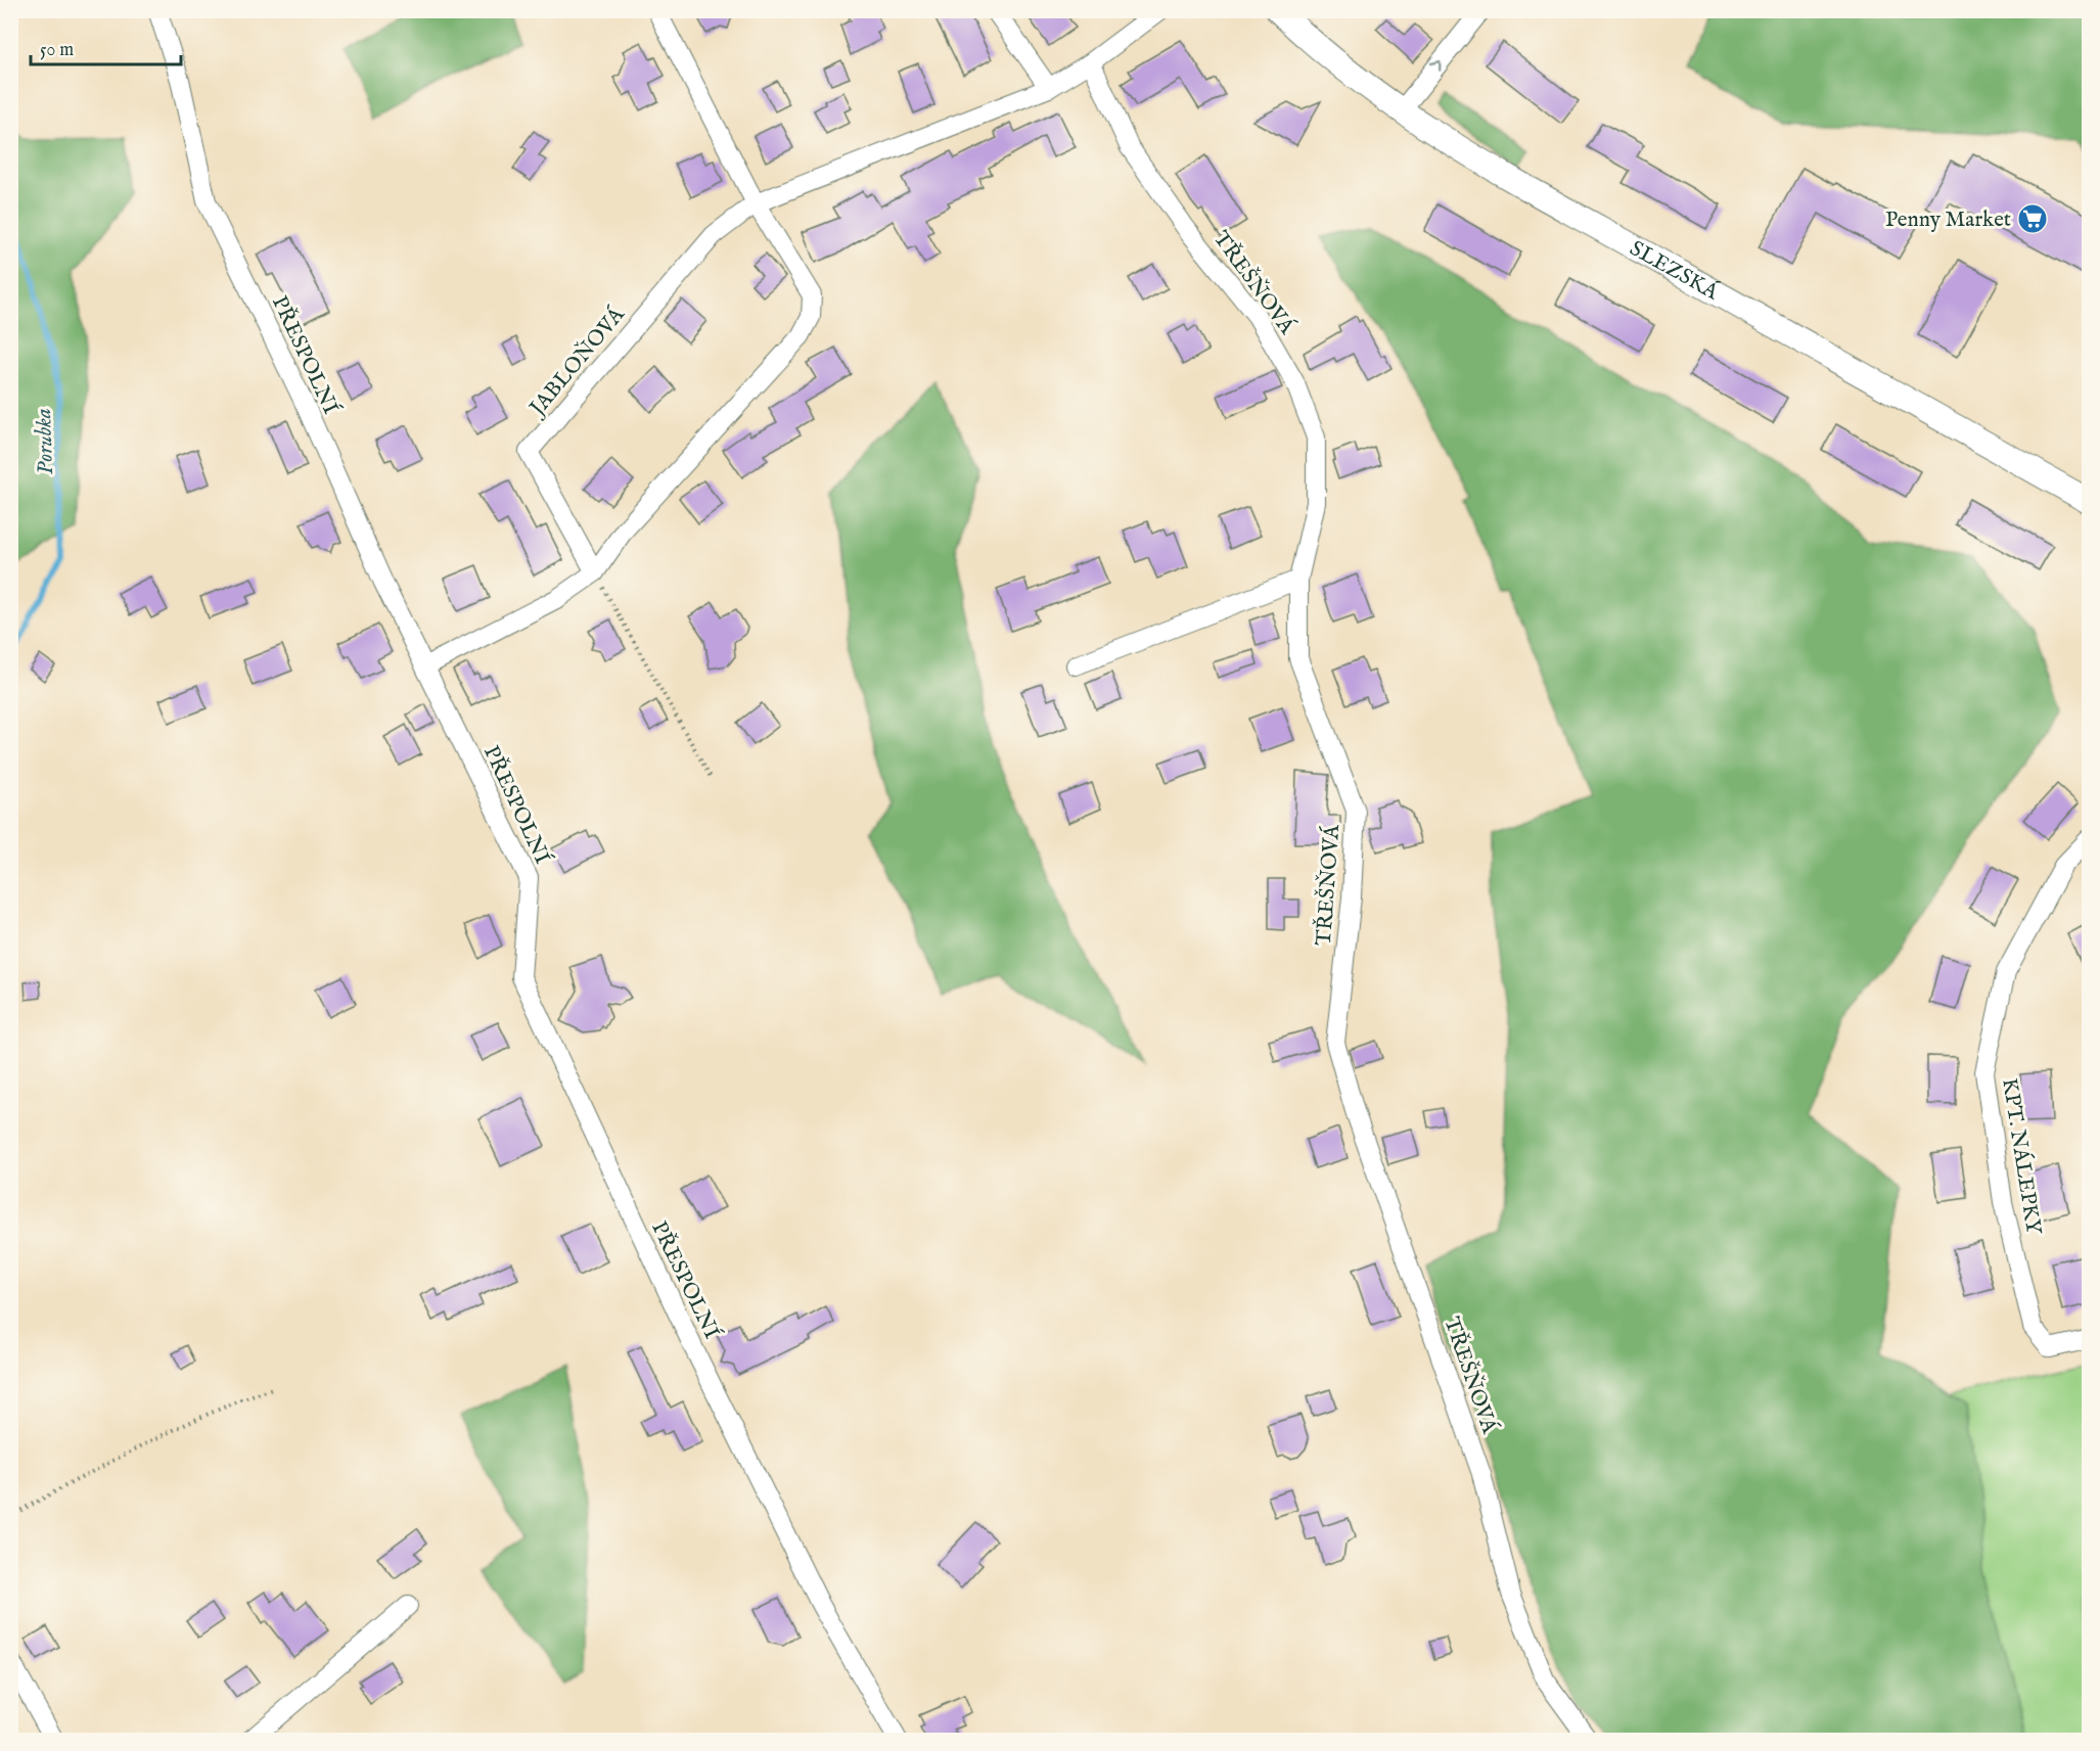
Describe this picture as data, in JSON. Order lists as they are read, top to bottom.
{
  "streets": {
    "street": [
      "SLEZSKÁ",
      "TŘEŠŇOVÁ",
      "PŘESPOLNÍ",
      "JABLOŇOVÁ",
      "KPT. NÁLEPKY"
    ]
  },
  "crossings": [
    ["TŘEŠŇOVÁ", "JABLOŇOVÁ"]
  ],
  "water": ["Porubka"],
  "places": {
    "supermarket": ["Penny Market"]
  },
  "scale_bar": "50 m"
}
